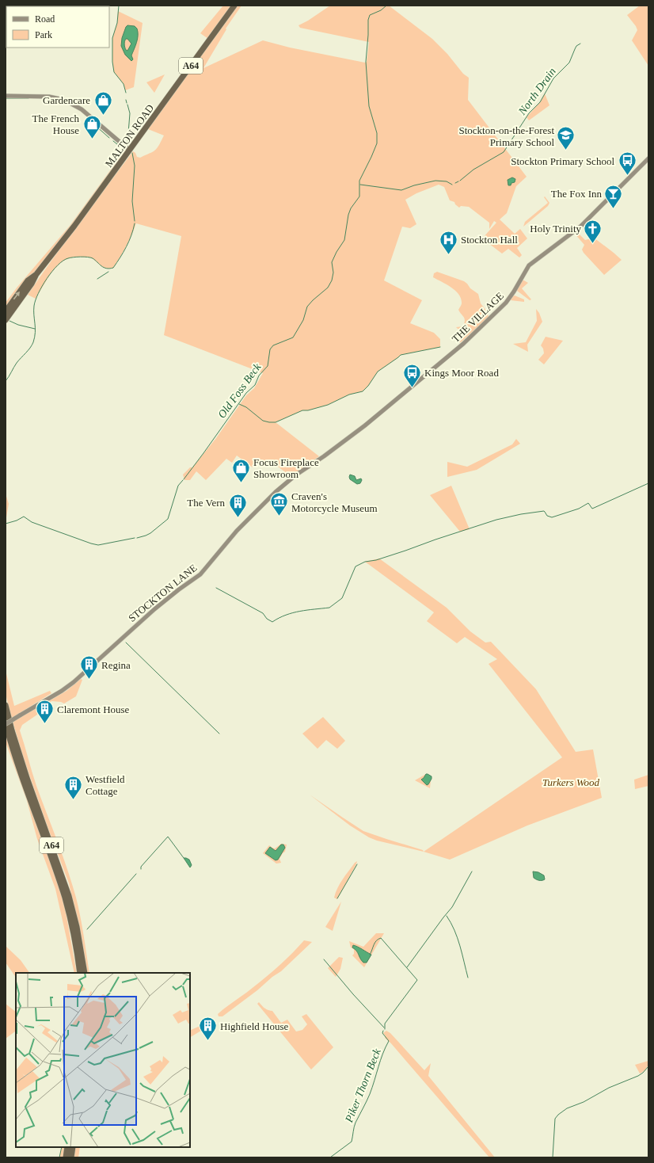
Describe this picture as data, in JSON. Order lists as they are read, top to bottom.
{
  "streets": {
    "highway": ["A64", "MALTON ROAD"],
    "street": ["THE VILLAGE", "STOCKTON LANE"]
  },
  "crossings": [
    ["A64", "STOCKTON LANE"],
    ["THE VILLAGE", "STOCKTON LANE"]
  ],
  "water": ["North Drain", "Old Foss Beck", "Piker Thorn Beck"],
  "parks": ["Turkers Wood"],
  "places": {
    "shop": ["Gardencare", "The French House", "Focus Fireplace Showroom"],
    "school or university": ["Stockton-on-the-Forest Primary School"],
    "bus stop": ["Stockton Primary School", "Kings Moor Road"],
    "bar": ["The Fox Inn"],
    "church": ["Holy Trinity"],
    "hospital": ["Stockton Hall"],
    "museum": ["Craven's Motorcycle Museum"],
    "building": [
      "The Vern",
      "Regina",
      "Claremont House",
      "Westfield Cottage",
      "Highfield House"
    ]
  },
  "legend": ["Road", "Park"]
}
